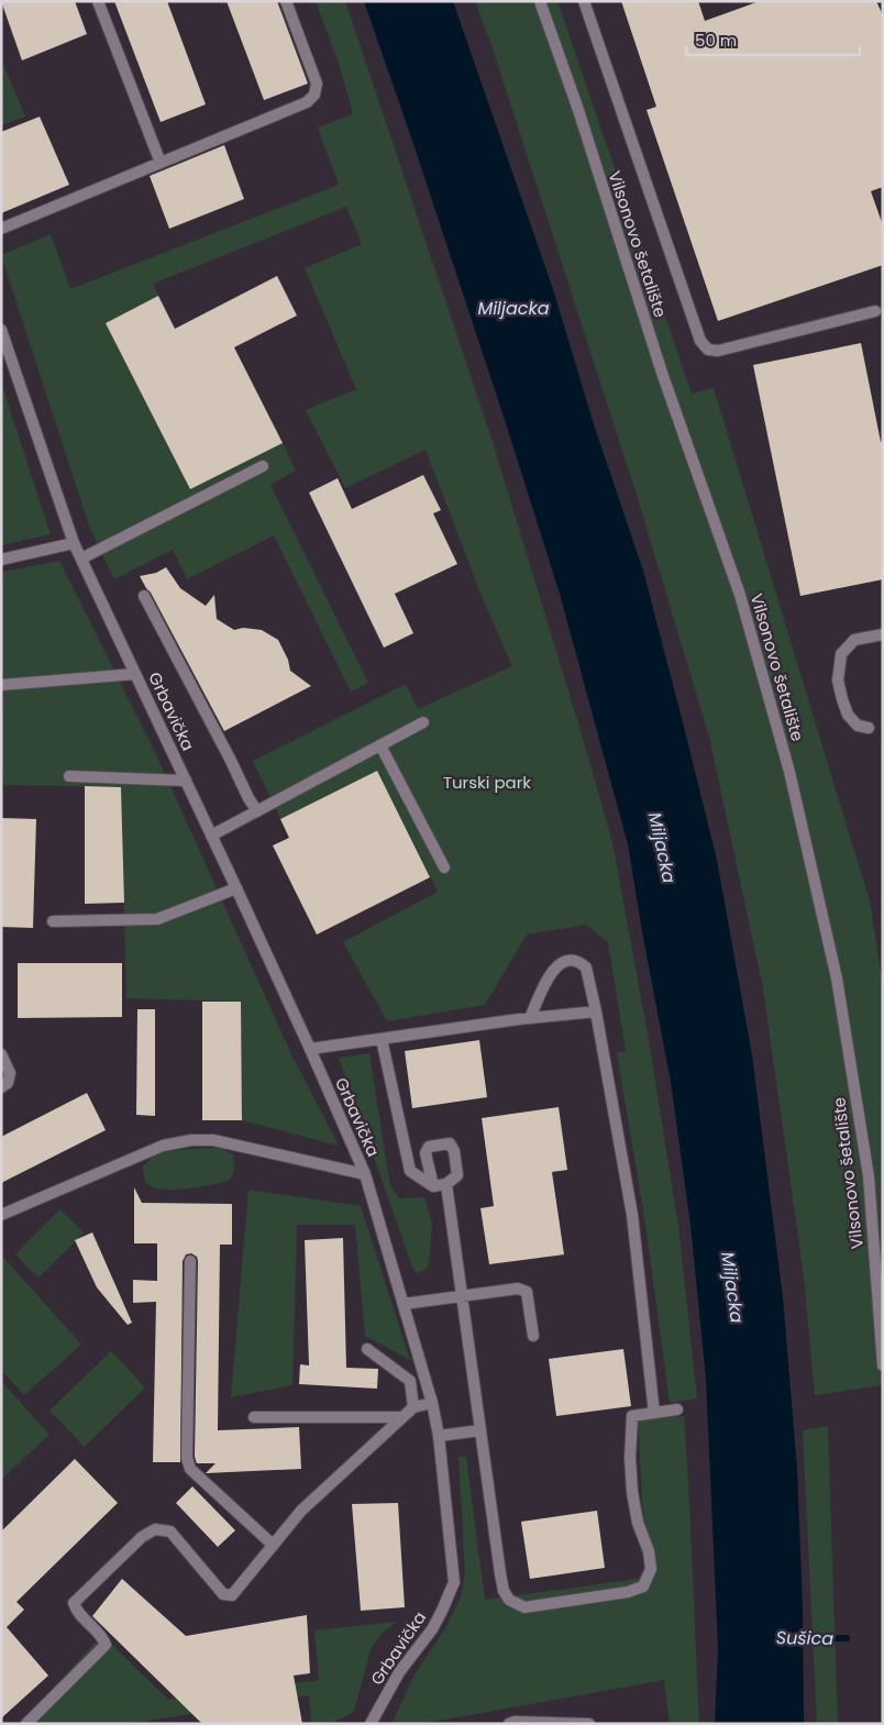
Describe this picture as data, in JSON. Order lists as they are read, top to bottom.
{
  "streets": {
    "street": ["Vilsonovo šetalište", "Grbavička"]
  },
  "water": ["Miljacka", "Sušica"],
  "parks": ["Turski park"],
  "scale_bar": "50 m"
}
